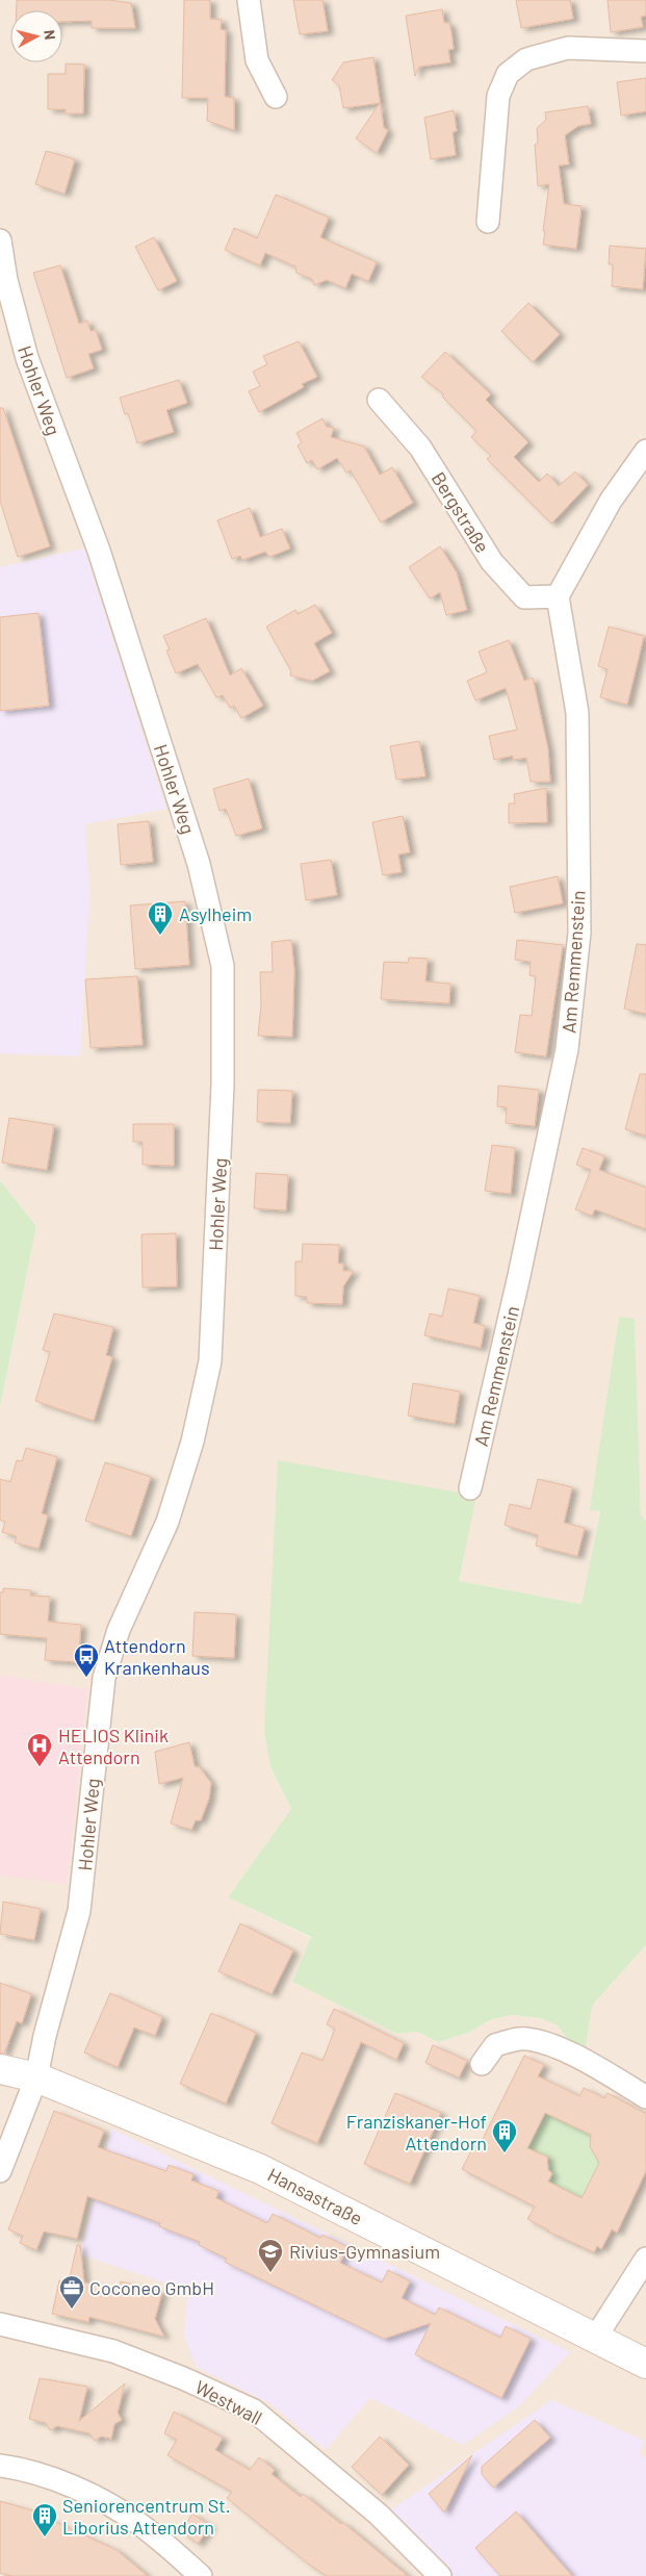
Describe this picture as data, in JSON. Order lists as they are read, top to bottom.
{
  "streets": {
    "main road": ["Hansastraße"],
    "street": [
      "Hohler Weg",
      "Bergstraße",
      "Am Remmenstein",
      "Westwall"
    ]
  },
  "crossings": [
    ["Hohler Weg", "Hansastraße"],
    ["Bergstraße", "Am Remmenstein"]
  ],
  "places": {
    "building": ["Asylheim", "Franziskaner-Hof Attendorn", "Seniorencentrum St. Liborius Attendorn"],
    "bus stop": ["Attendorn Krankenhaus"],
    "hospital": ["HELIOS Klinik Attendorn"],
    "school or university": ["Rivius-Gymnasium"],
    "office": ["Coconeo GmbH"]
  },
  "north": "right"
}
